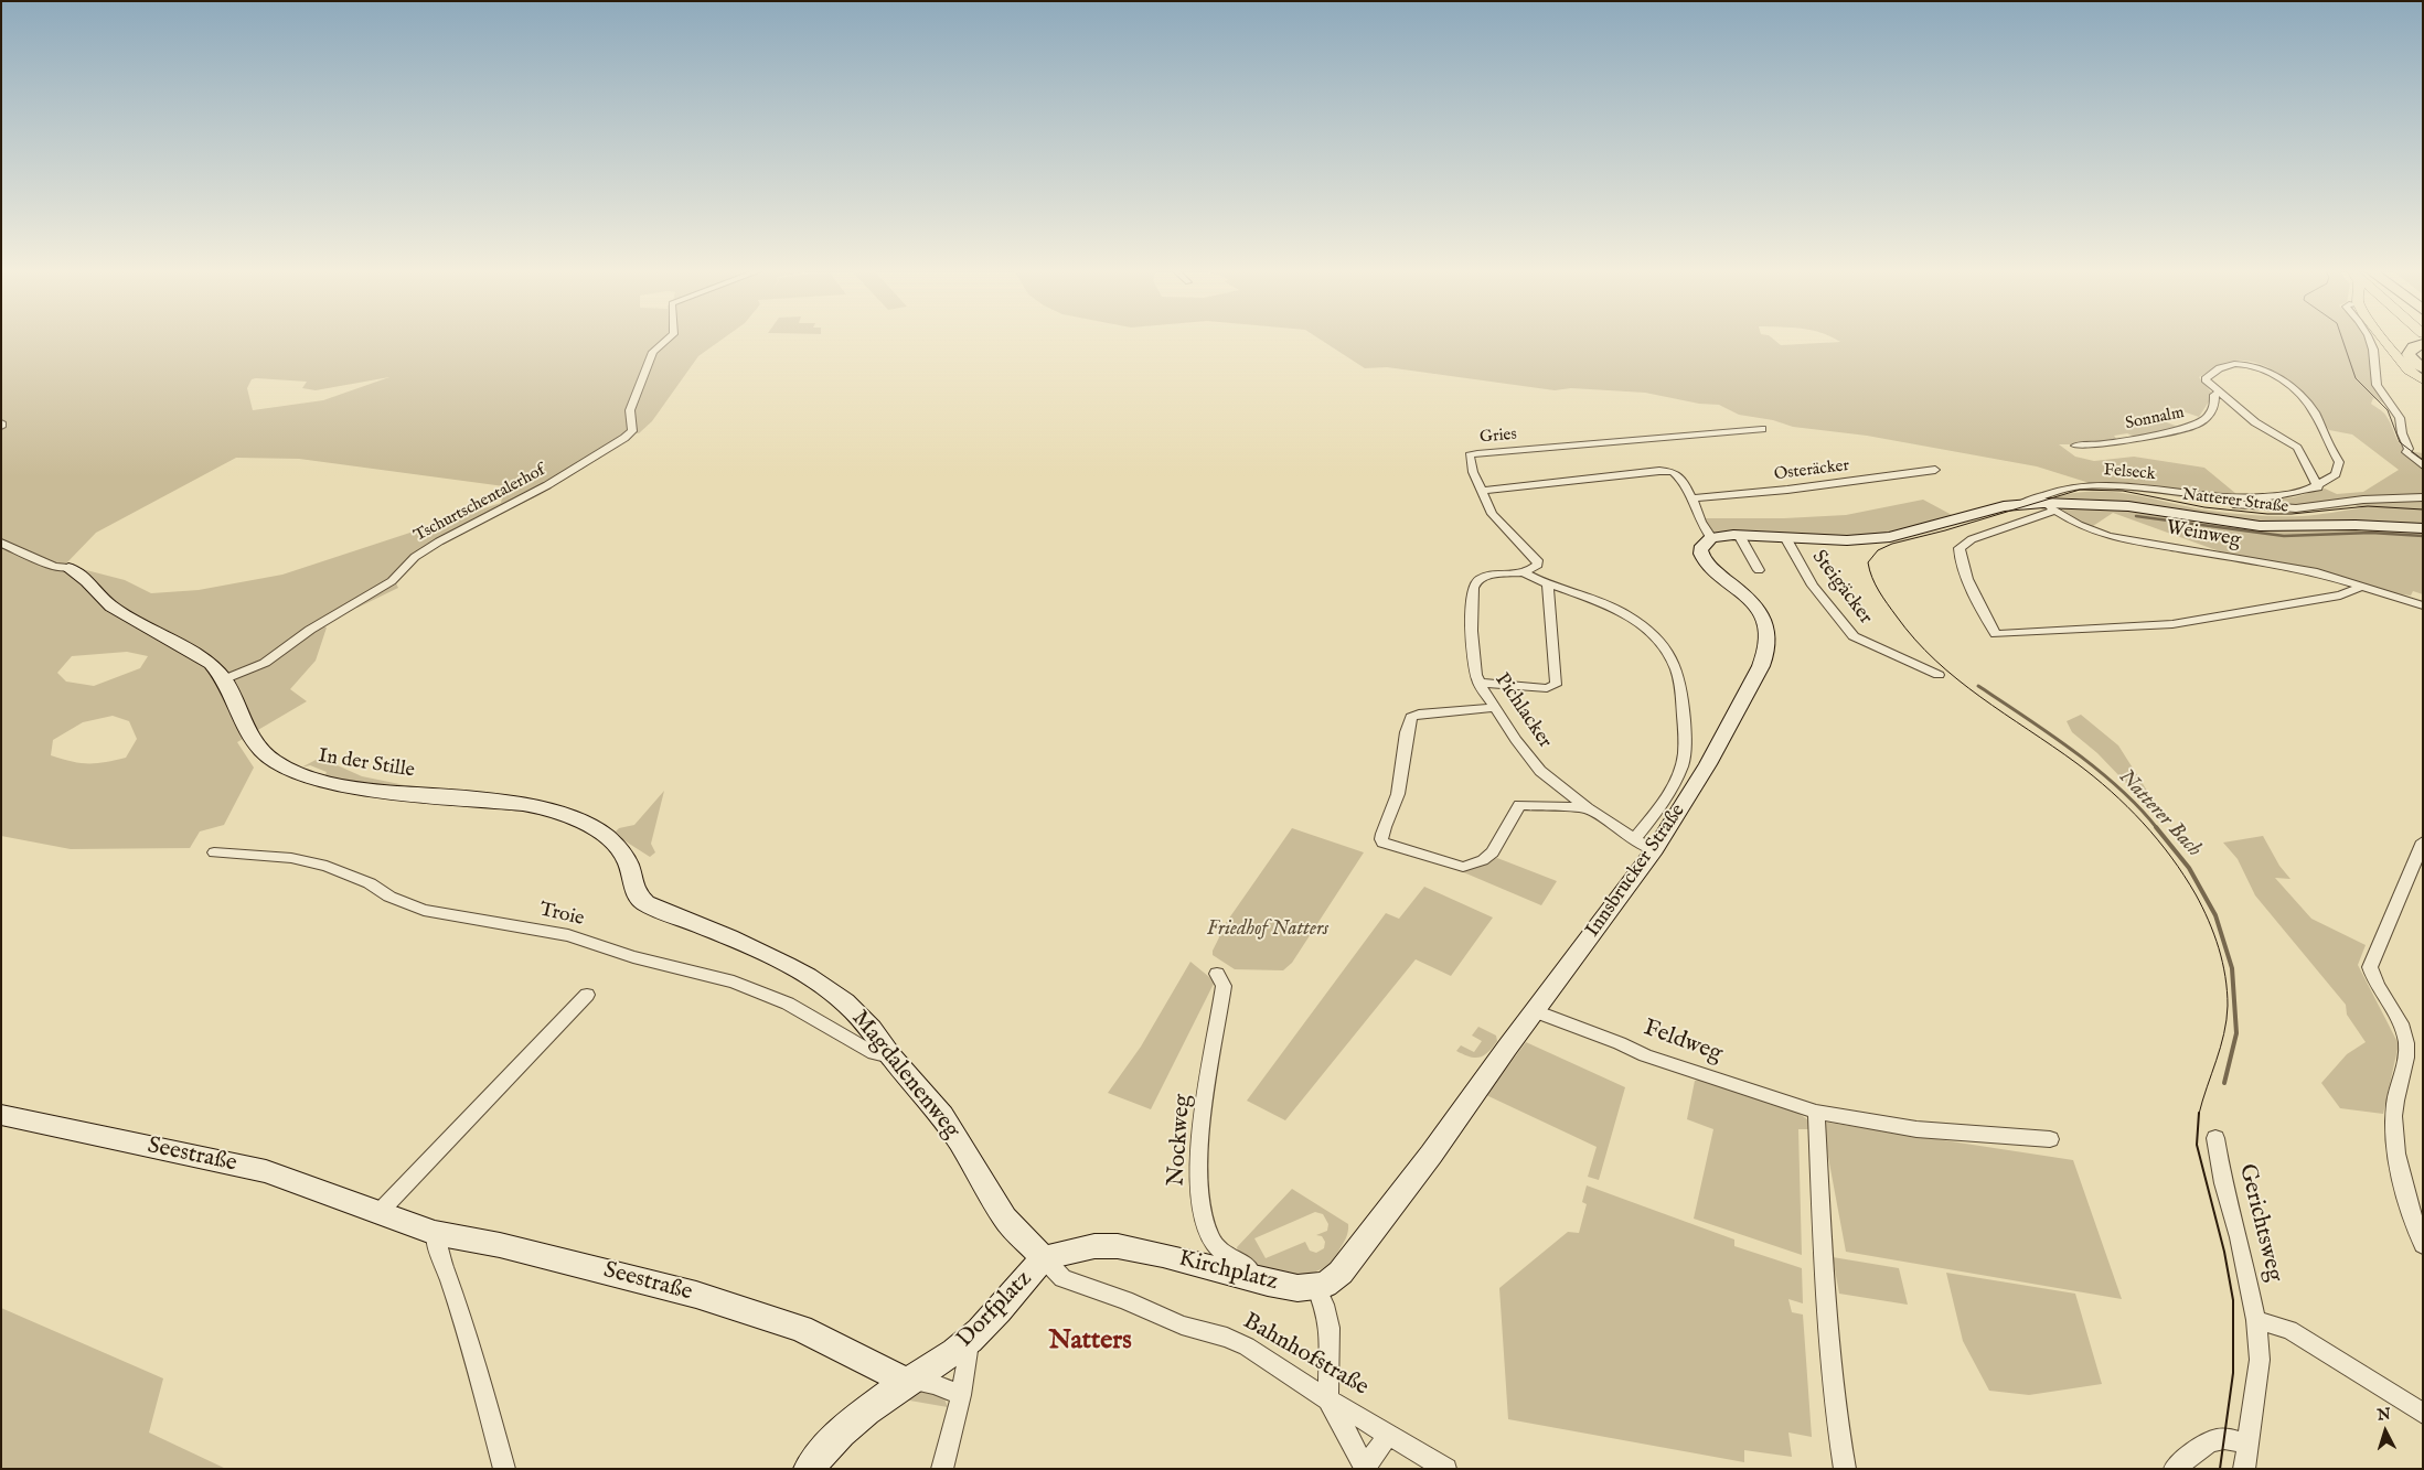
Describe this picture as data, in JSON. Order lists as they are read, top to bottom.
{
  "streets": {
    "street": [
      "Sonnalm",
      "Gries",
      "Osteräcker",
      "Felseck",
      "Natterer Straße",
      "Tschurtschentalerhof",
      "Weinweg",
      "Steigäcker",
      "Pichlacker",
      "In der Stille",
      "Innsbrucker Straße",
      "Troie",
      "Feldweg",
      "Magdalenenweg",
      "Nockweg",
      "Seestraße",
      "Gerichtsweg",
      "Kirchplatz",
      "Dorfplatz",
      "Bahnhofstraße"
    ]
  },
  "crossings": [
    ["Felseck", "Natterer Straße"],
    ["Felseck", "Weinweg"],
    ["Natterer Straße", "Weinweg"],
    ["Tschurtschentalerhof", "In der Stille"],
    ["Pichlacker", "Innsbrucker Straße"],
    ["In der Stille", "Magdalenenweg"],
    ["Innsbrucker Straße", "Feldweg"],
    ["Innsbrucker Straße", "Kirchplatz"],
    ["Troie", "Magdalenenweg"],
    ["Magdalenenweg", "Kirchplatz"],
    ["Magdalenenweg", "Dorfplatz"],
    ["Magdalenenweg", "Bahnhofstraße"],
    ["Nockweg", "Kirchplatz"],
    ["Seestraße", "Dorfplatz"],
    ["Kirchplatz", "Dorfplatz"],
    ["Kirchplatz", "Bahnhofstraße"],
    ["Dorfplatz", "Bahnhofstraße"]
  ],
  "districts": ["Natters"],
  "water": ["Natterer Bach"],
  "parks": ["Friedhof Natters"],
  "north": "top"
}
